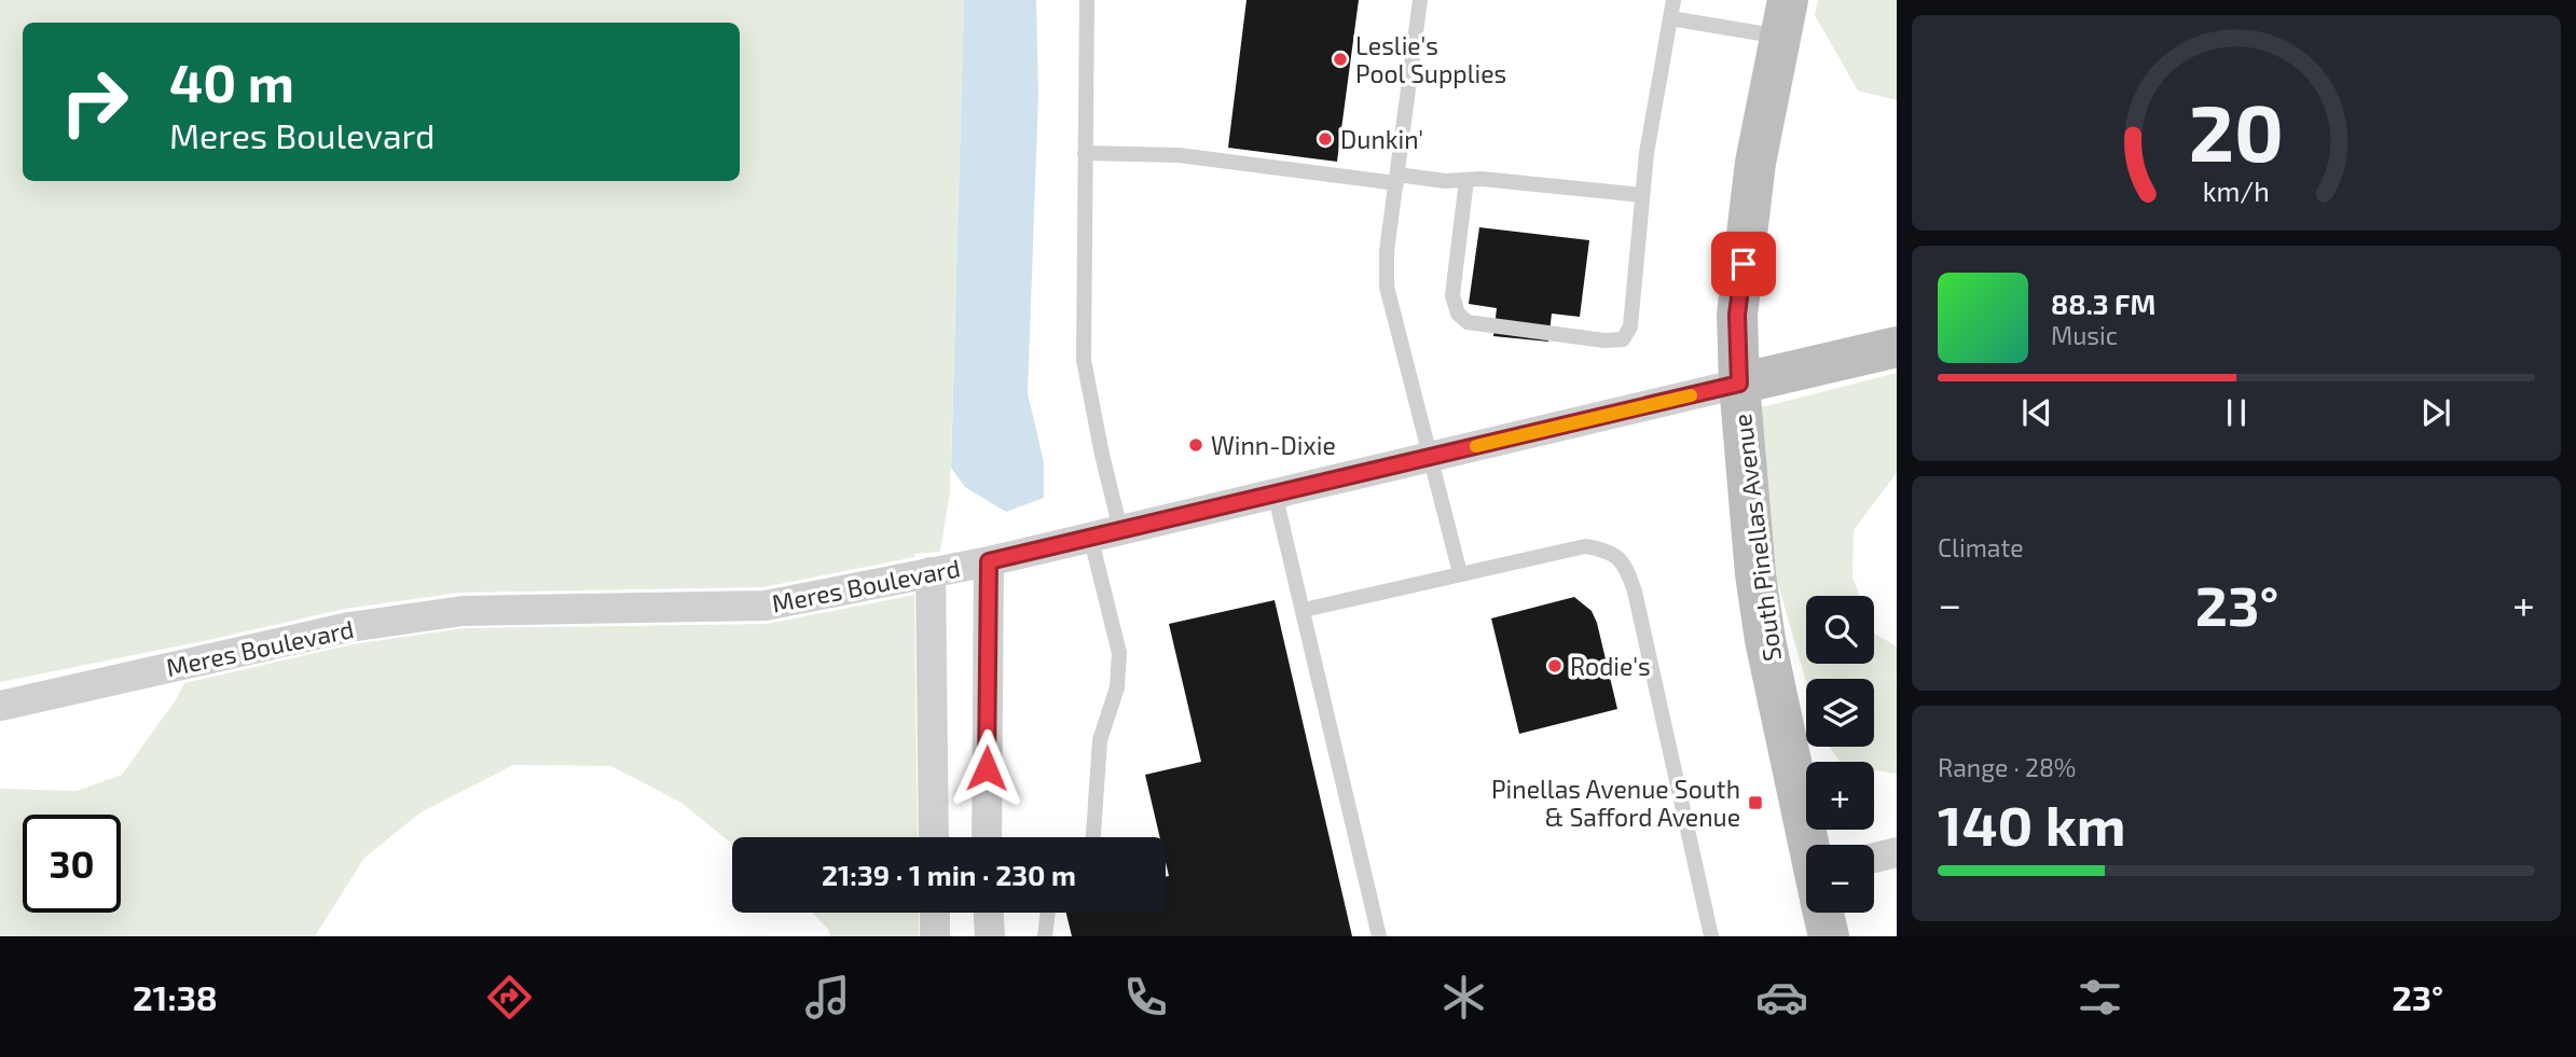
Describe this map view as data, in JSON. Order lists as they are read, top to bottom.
{
  "streets": {
    "main road": ["South Pinellas Avenue", "Meres Boulevard"]
  },
  "crossings": [
    ["South Pinellas Avenue", "Meres Boulevard"]
  ],
  "places": {
    "other": [
      "Leslie's Pool Supplies",
      "Dunkin'",
      "Winn-Dixie",
      "Rodie's"
    ],
    "transit": ["Pinellas Avenue South & Safford Avenue"]
  },
  "page": {
    "turn": ["40 m", "Meres Boulevard"],
    "song": ["88.3 FM", "Music"],
    "tile": [
      "Climate",
      ["Range · 28%", "140 km"]
    ],
    "heat": ["−", "23°", "+"],
    "map_buttons": ["+", "−"],
    "limit": "30",
    "trip": "21:39 · 1 min · 230 m",
    "tabs": ["21:38", "23°"],
    "gauge": ["20", "km/h"]
  }
}
